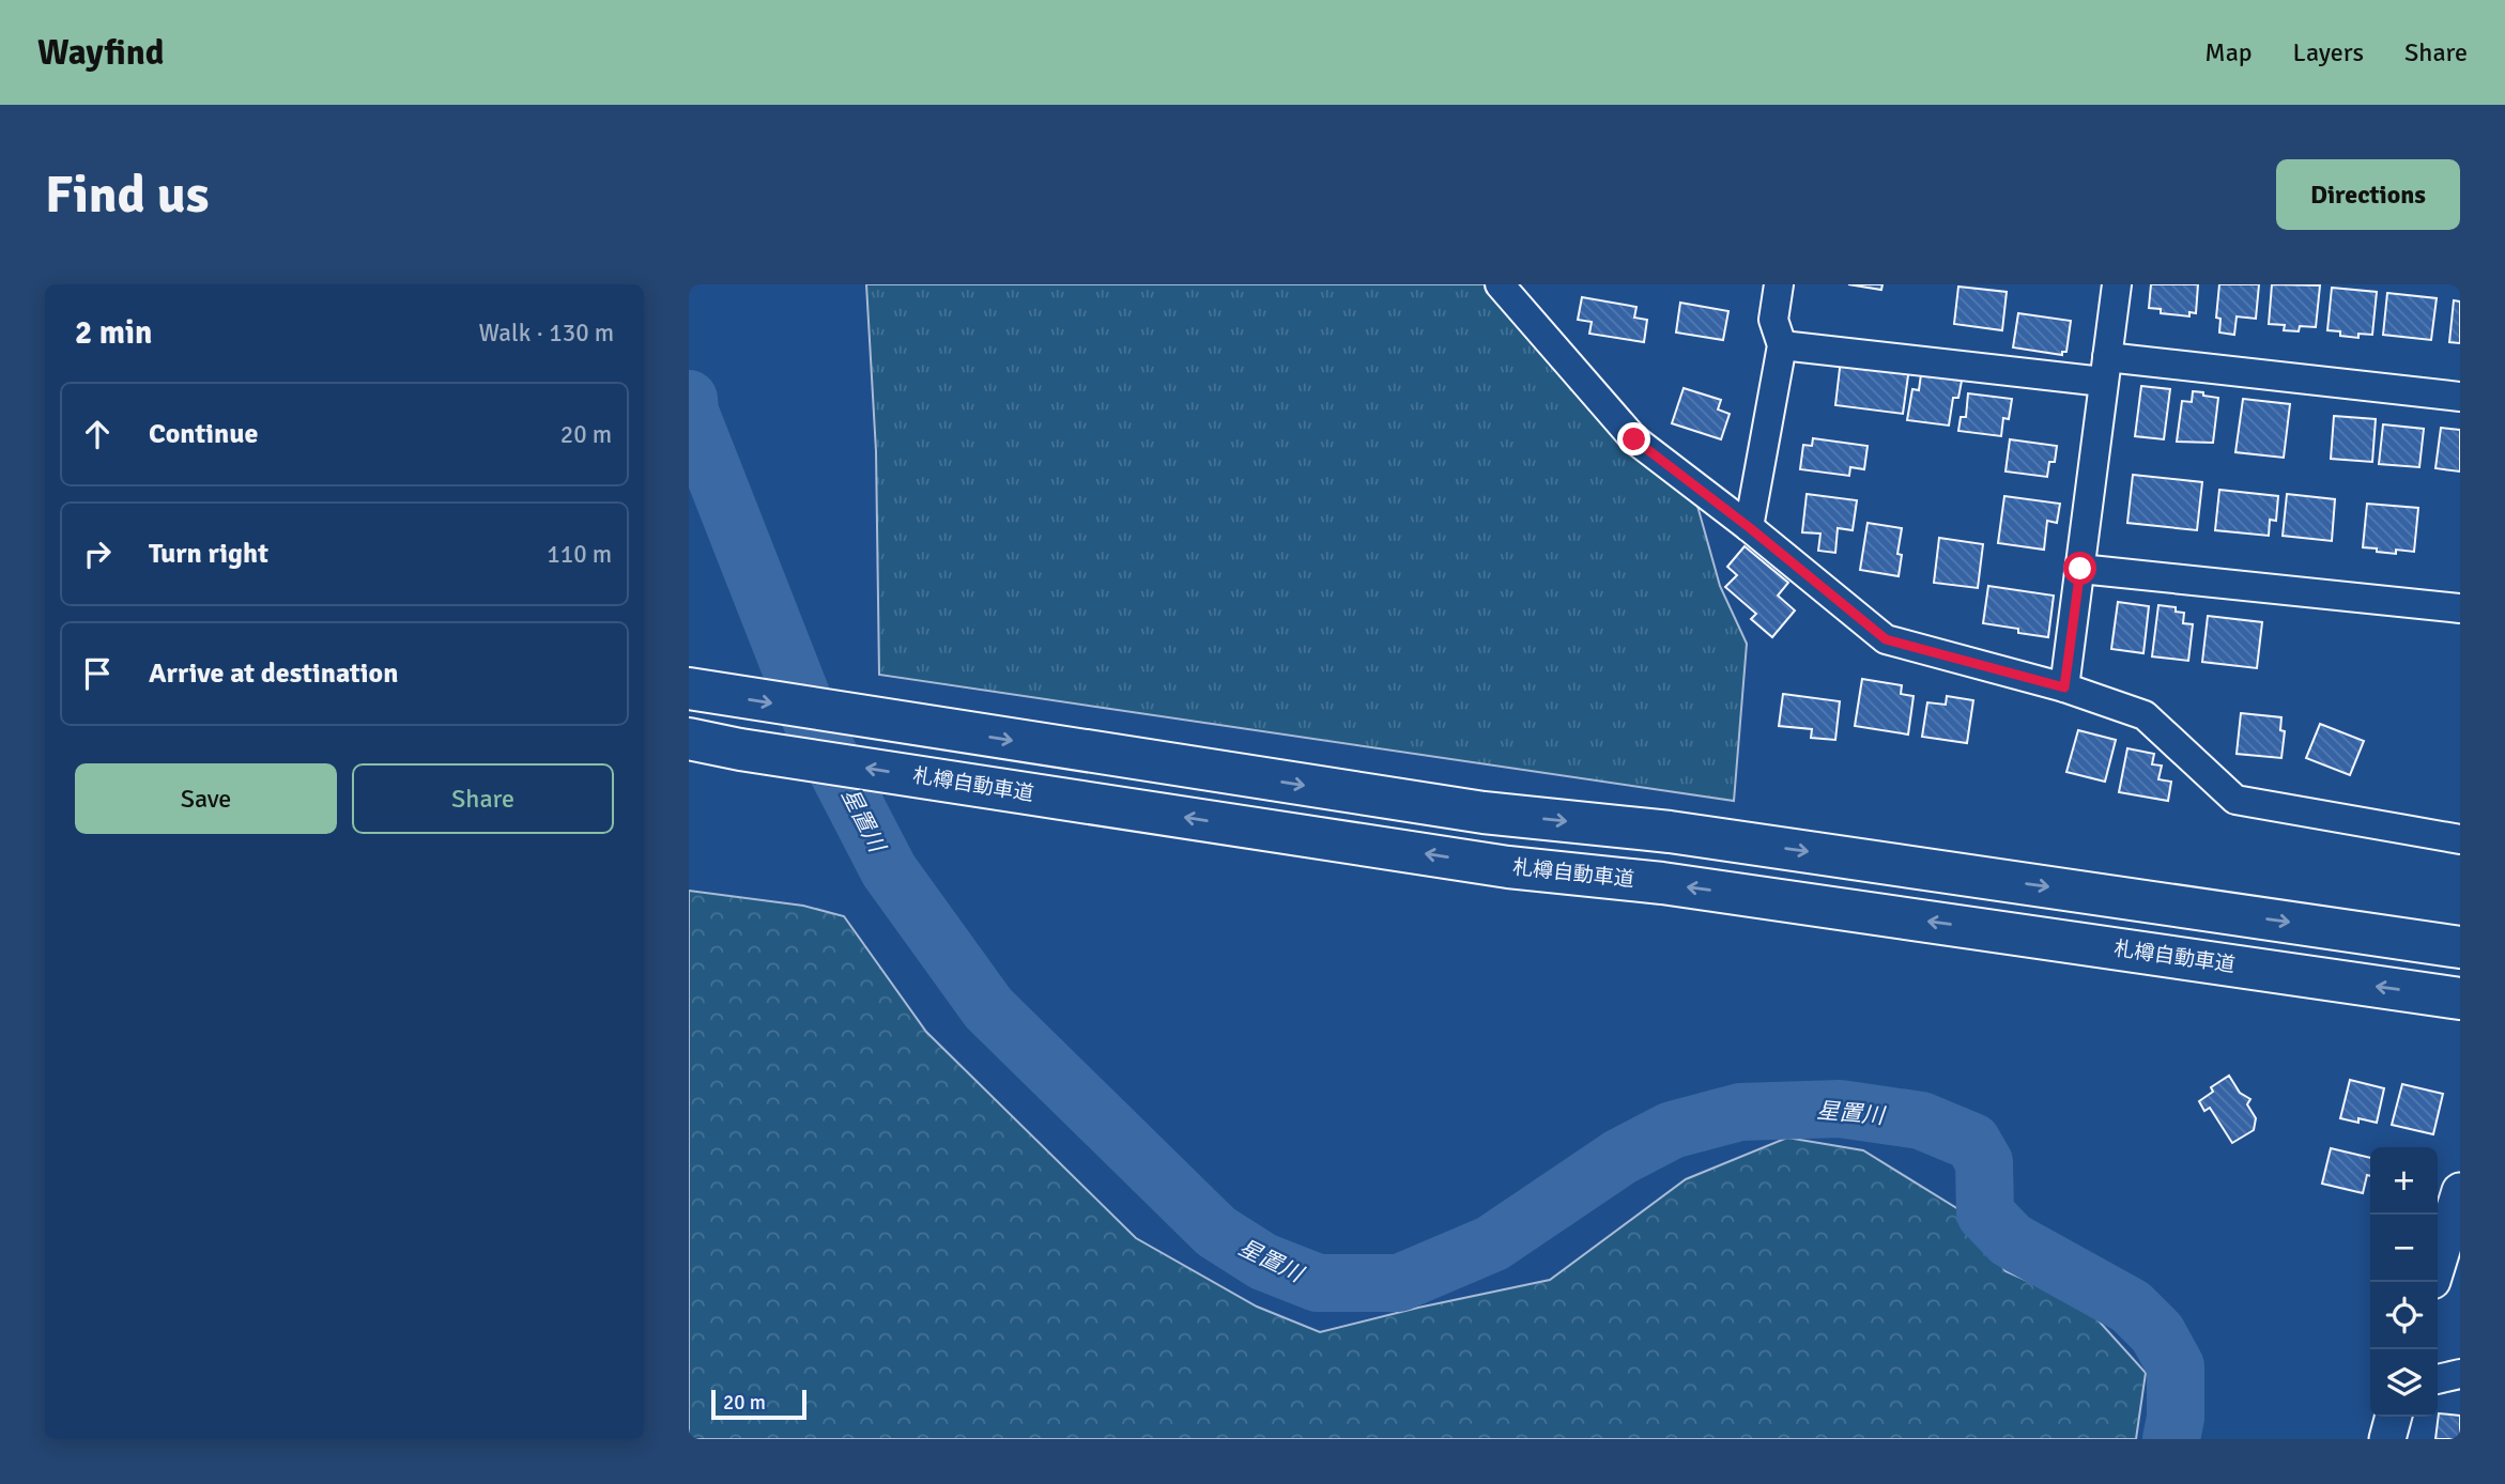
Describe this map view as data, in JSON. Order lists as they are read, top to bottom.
{
  "streets": {
    "highway": ["札樽自動車道"]
  },
  "water": ["星置川"],
  "scale_bar": "20 m",
  "page": {
    "header": "Wayfind",
    "nav": ["Map", "Layers", "Share"],
    "buttons": [
      "Directions",
      ["Save", "Share"]
    ],
    "title": "Find us",
    "heading": ["2 min", "Walk · 130 m"],
    "list": [
      ["Continue", "20 m"],
      ["Turn right", "110 m"],
      "Arrive at destination"
    ],
    "map_buttons": ["+", "−"],
    "scale": "20 m"
  }
}
